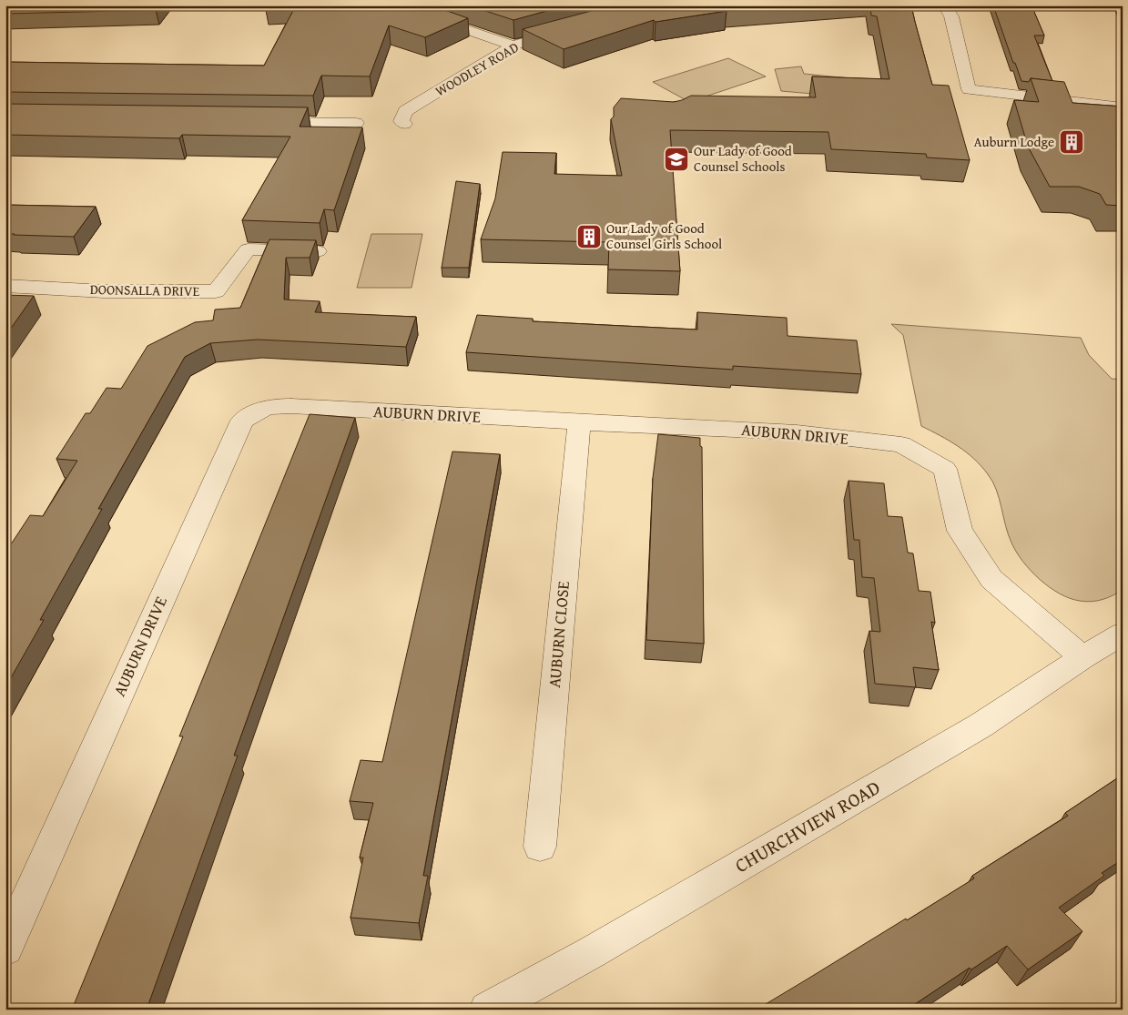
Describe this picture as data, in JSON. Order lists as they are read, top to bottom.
{
  "streets": {
    "street": [
      "WOODLEY ROAD",
      "DOONSALLA DRIVE",
      "AUBURN DRIVE",
      "AUBURN CLOSE",
      "CHURCHVIEW ROAD"
    ]
  },
  "crossings": [
    ["AUBURN DRIVE", "AUBURN CLOSE"],
    ["AUBURN DRIVE", "CHURCHVIEW ROAD"]
  ],
  "places": {
    "building": ["Auburn Lodge", "Our Lady of Good Counsel Girls School"],
    "school or university": ["Our Lady of Good Counsel Schools"]
  }
}
